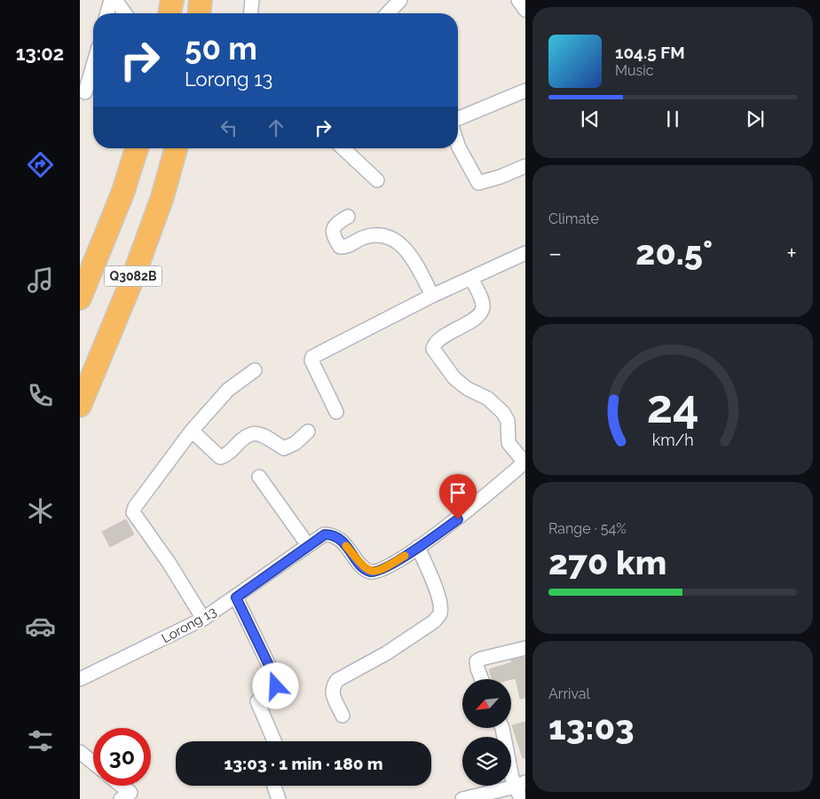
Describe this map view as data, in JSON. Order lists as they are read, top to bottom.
{
  "streets": {
    "highway": ["Q3082B"],
    "street": ["Lorong 13"]
  },
  "north": "bottom left",
  "page": {
    "tabs": "13:02",
    "turn": ["50 m", "Lorong 13"],
    "song": ["104.5 FM", "Music"],
    "tile": [
      "Climate",
      ["Range · 54%", "270 km"],
      ["Arrival", "13:03"]
    ],
    "heat": ["−", "20.5°", "+"],
    "limit": "30",
    "trip": "13:03 · 1 min · 180 m",
    "gauge": ["24", "km/h"]
  }
}
